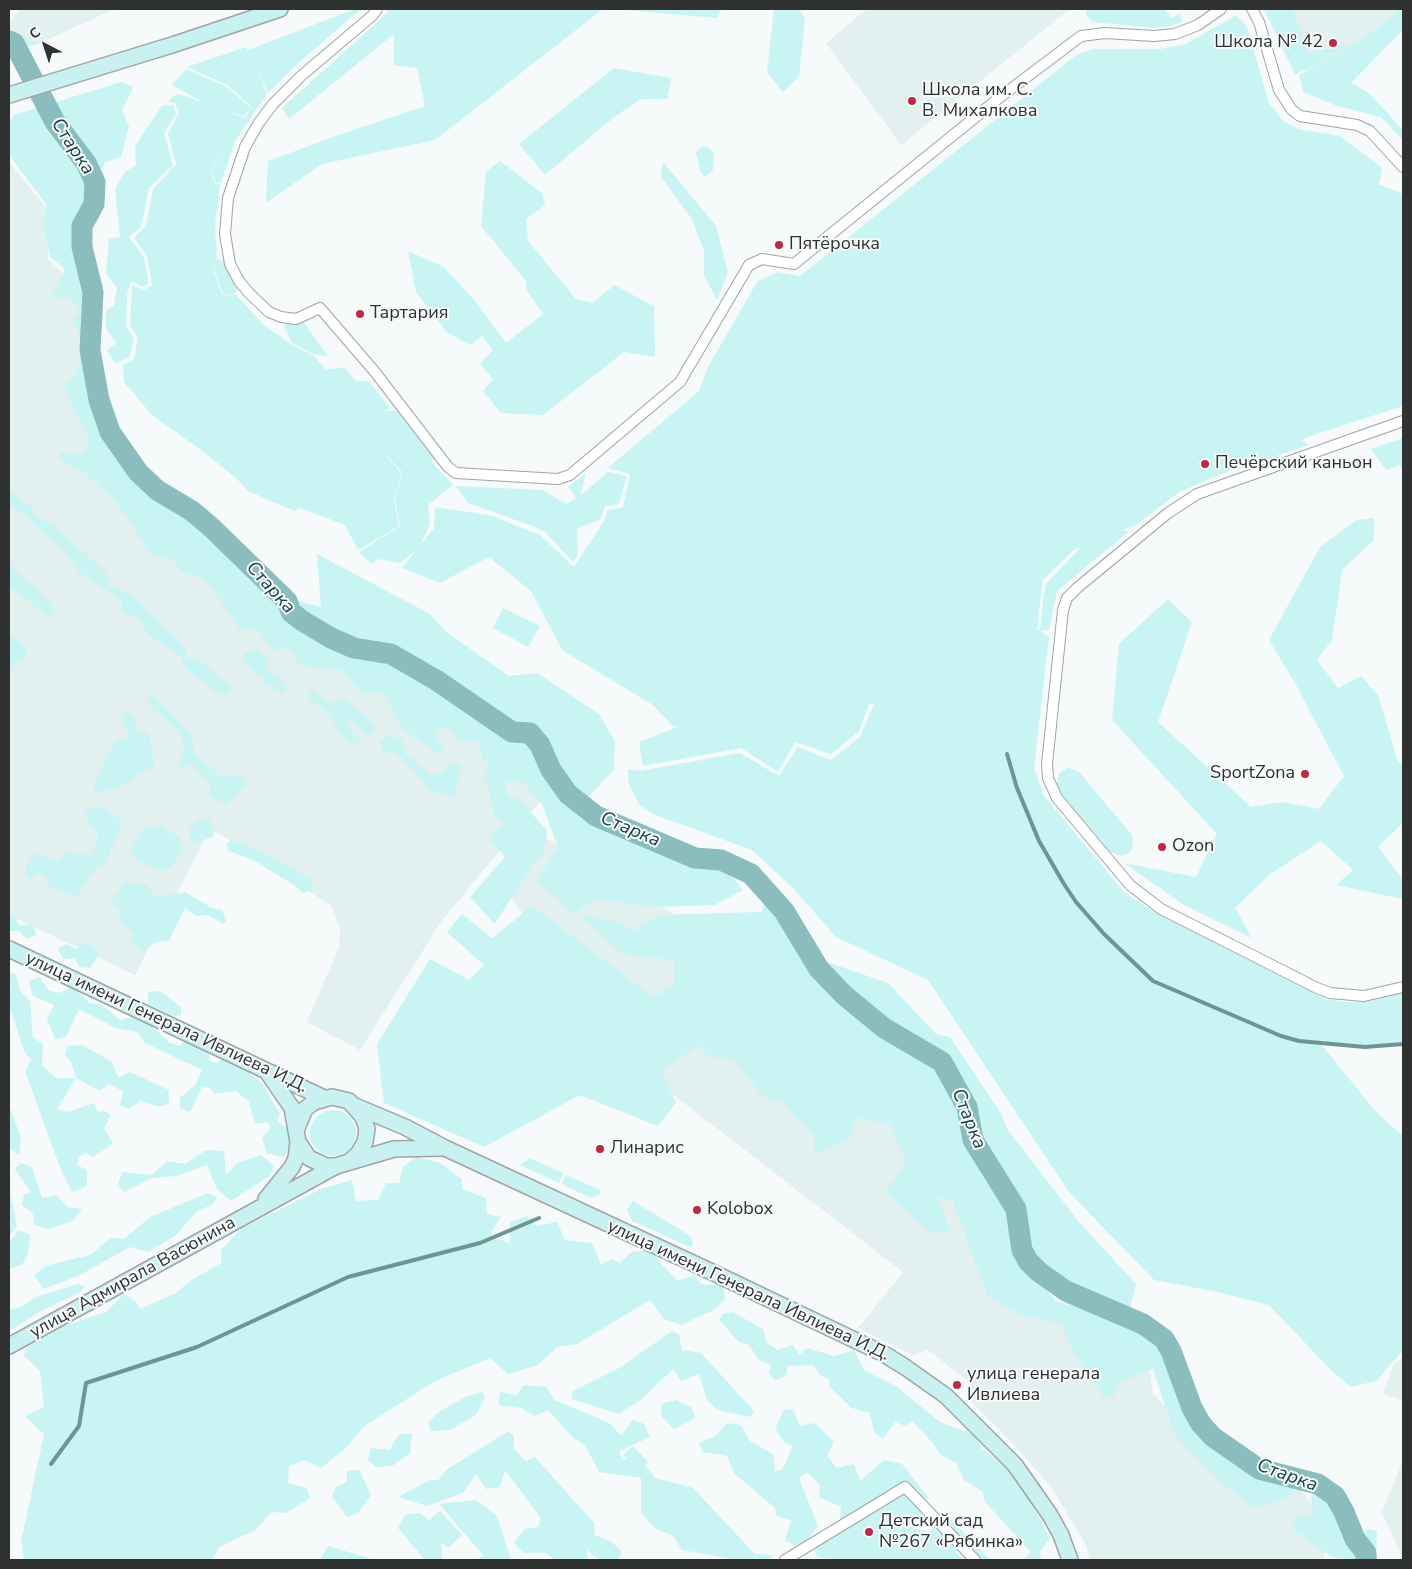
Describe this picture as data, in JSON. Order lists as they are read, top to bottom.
{
  "streets": {
    "street": ["улица имени Генерала Ивлиева И.Д.", "улица Адмирала Васюнина"]
  },
  "crossings": [
    ["улица имени Генерала Ивлиева И.Д.", "улица Адмирала Васюнина"]
  ],
  "water": ["Старка"],
  "places": [
    "Школа № 42",
    "Школа им. С. В. Михалкова",
    "Пятёрочка",
    "Тартария",
    "Печёрский каньон",
    "SportZona",
    "Ozon",
    "Линарис",
    "Kolobox",
    "улица генерала Ивлиева",
    "Детский сад №267 «Рябинка»"
  ],
  "north": "top left"
}
